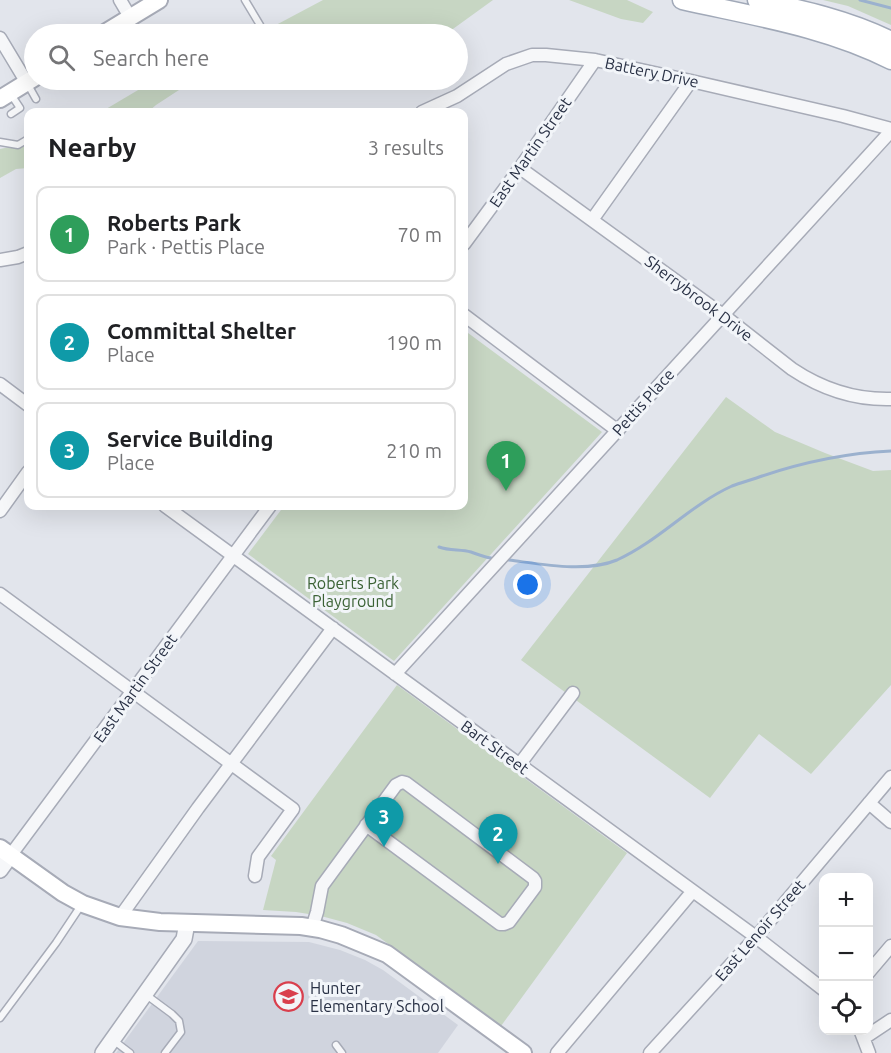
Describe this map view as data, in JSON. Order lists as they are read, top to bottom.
{
  "streets": {
    "street": [
      "Battery Drive",
      "East Martin Street",
      "Sherrybrook Drive",
      "Pettis Place",
      "Bart Street",
      "East Lenoir Street"
    ]
  },
  "crossings": [
    ["Battery Drive", "East Martin Street"],
    ["Battery Drive", "Pettis Place"],
    ["East Martin Street", "Sherrybrook Drive"],
    ["East Martin Street", "Bart Street"],
    ["Sherrybrook Drive", "Pettis Place"],
    ["Pettis Place", "Bart Street"],
    ["Bart Street", "East Lenoir Street"]
  ],
  "parks": ["Roberts Park Playground"],
  "places": {
    "school or university": ["Hunter Elementary School"]
  },
  "page": {
    "search": "Search here",
    "heading": ["Nearby", "3 results"],
    "list": [
      {
        "mark": "1",
        "name": "Roberts Park",
        "note": "Park · Pettis Place",
        "value": "70 m"
      },
      {
        "mark": "2",
        "name": "Committal Shelter",
        "note": "Place",
        "value": "190 m"
      },
      {
        "mark": "3",
        "name": "Service Building",
        "note": "Place",
        "value": "210 m"
      }
    ],
    "pins": ["1", "3", "2"],
    "map_buttons": ["+", "−"]
  }
}
